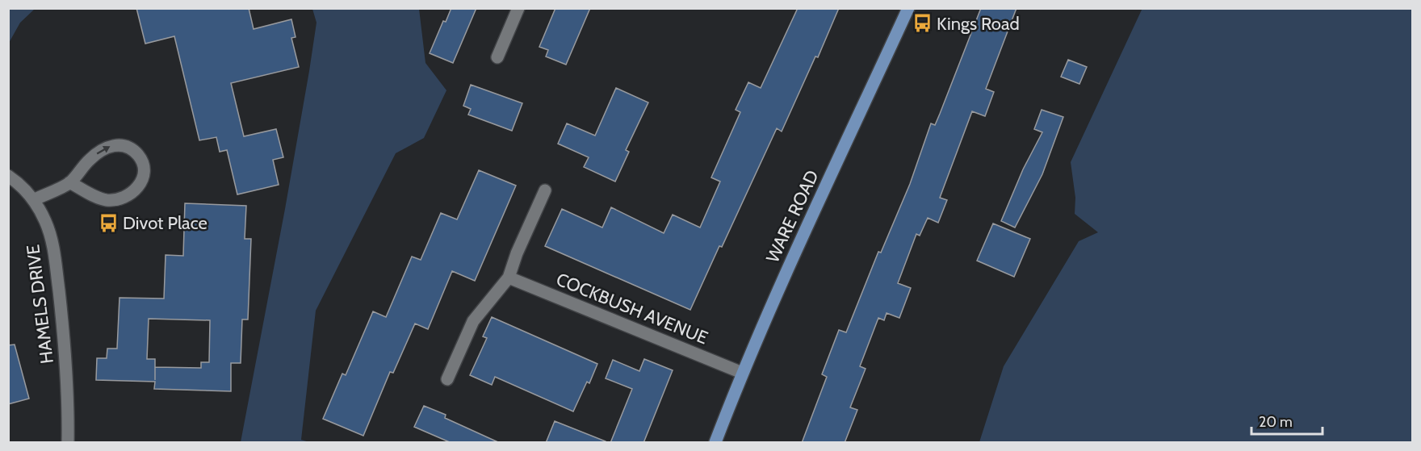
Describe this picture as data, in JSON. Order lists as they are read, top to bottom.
{
  "streets": {
    "main road": ["WARE ROAD"],
    "street": ["HAMELS DRIVE", "COCKBUSH AVENUE"]
  },
  "crossings": [
    ["WARE ROAD", "COCKBUSH AVENUE"]
  ],
  "places": {
    "bus stop": ["Kings Road", "Divot Place"]
  },
  "scale_bar": "20 m"
}
